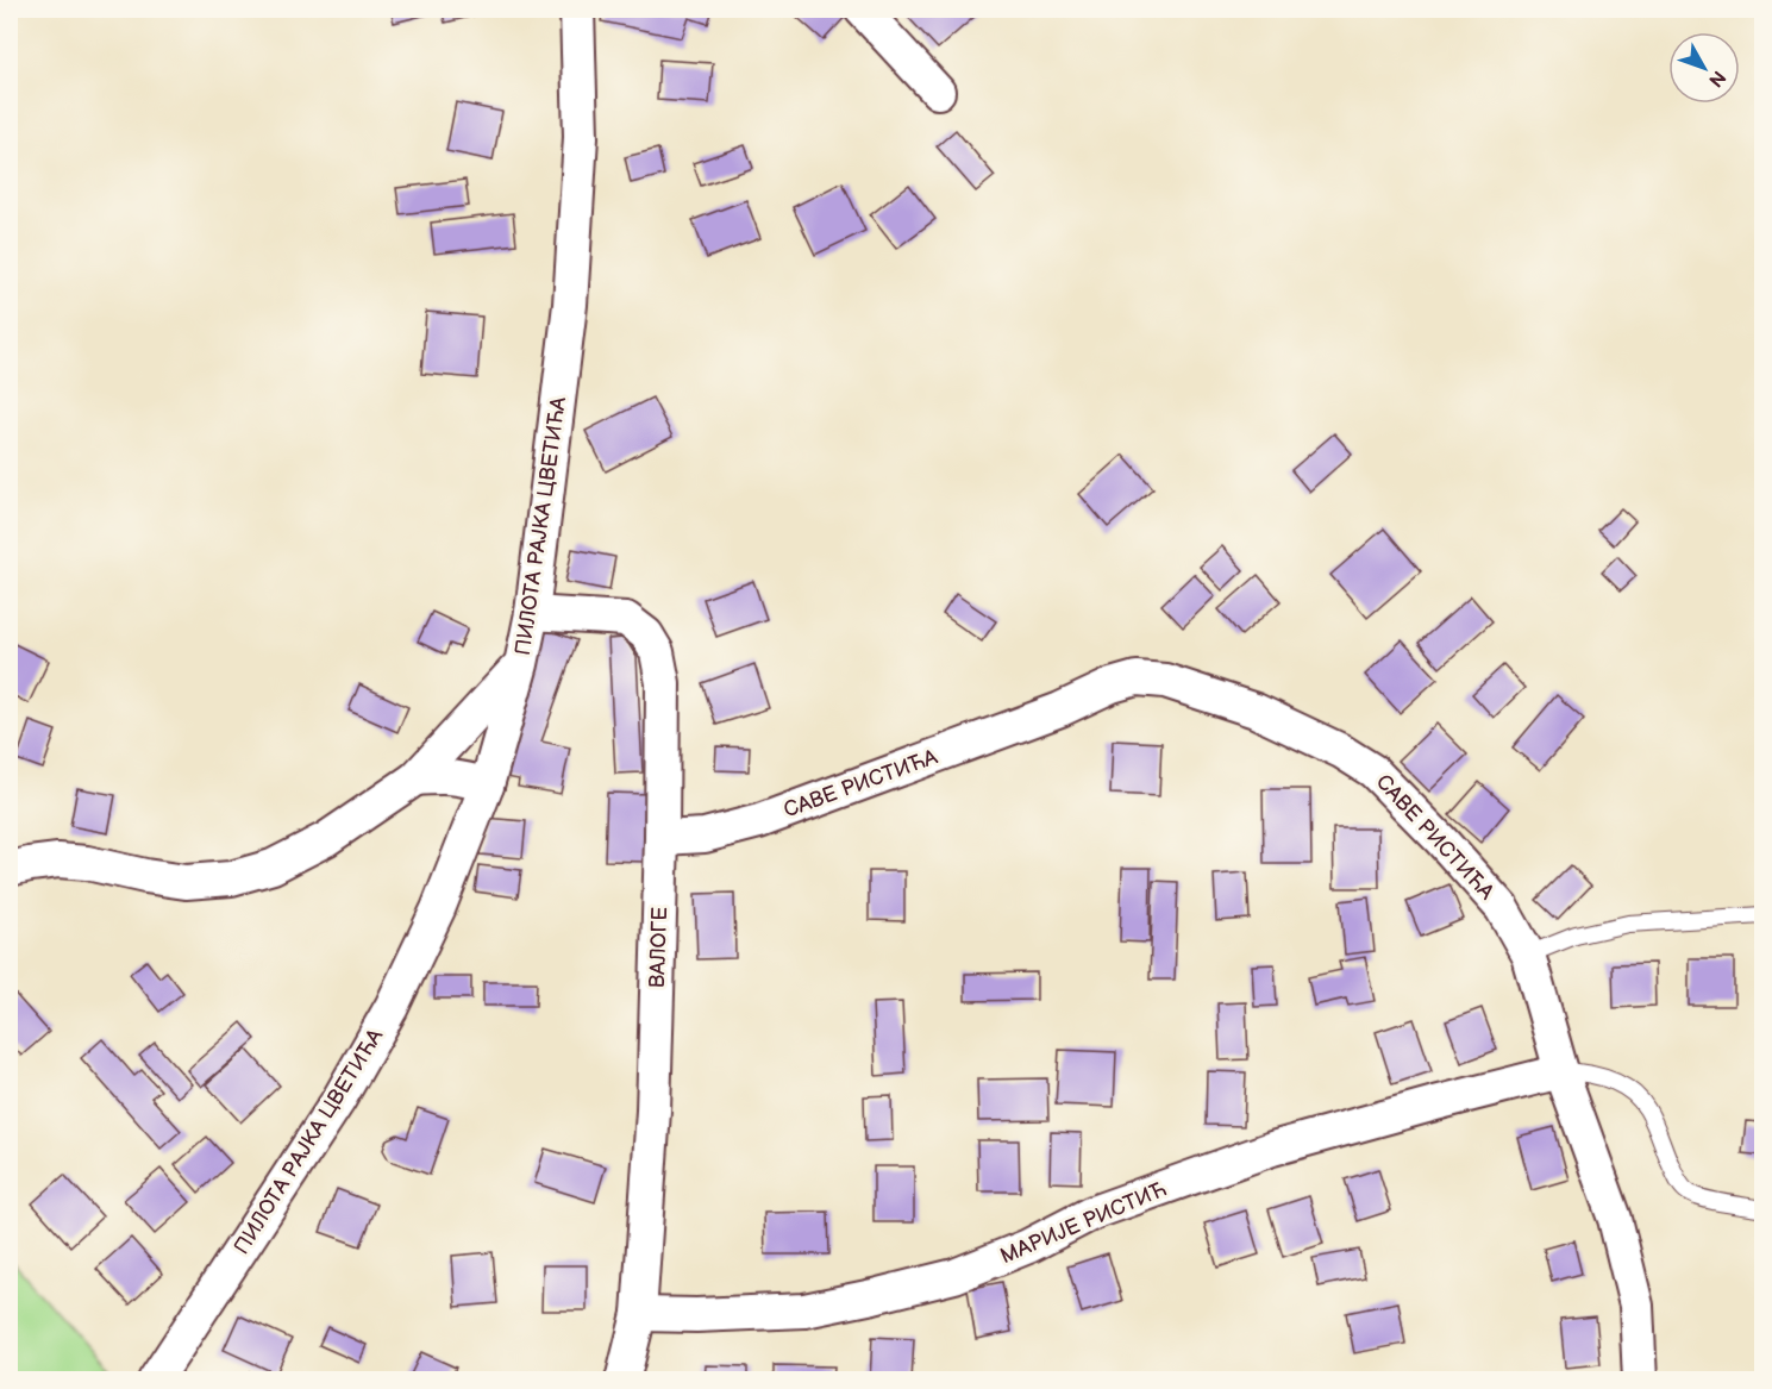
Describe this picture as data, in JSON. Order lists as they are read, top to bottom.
{
  "streets": {
    "street": [
      "ПИЛОТА РАЈКА ЦВЕТИЋА",
      "САВЕ РИСТИЋА",
      "ВАЛОГЕ",
      "МАРИЈЕ РИСТИЋ"
    ]
  },
  "crossings": [
    ["ПИЛОТА РАЈКА ЦВЕТИЋА", "ВАЛОГЕ"],
    ["САВЕ РИСТИЋА", "ВАЛОГЕ"],
    ["САВЕ РИСТИЋА", "МАРИЈЕ РИСТИЋ"],
    ["ВАЛОГЕ", "МАРИЈЕ РИСТИЋ"]
  ],
  "north": "bottom right"
}
